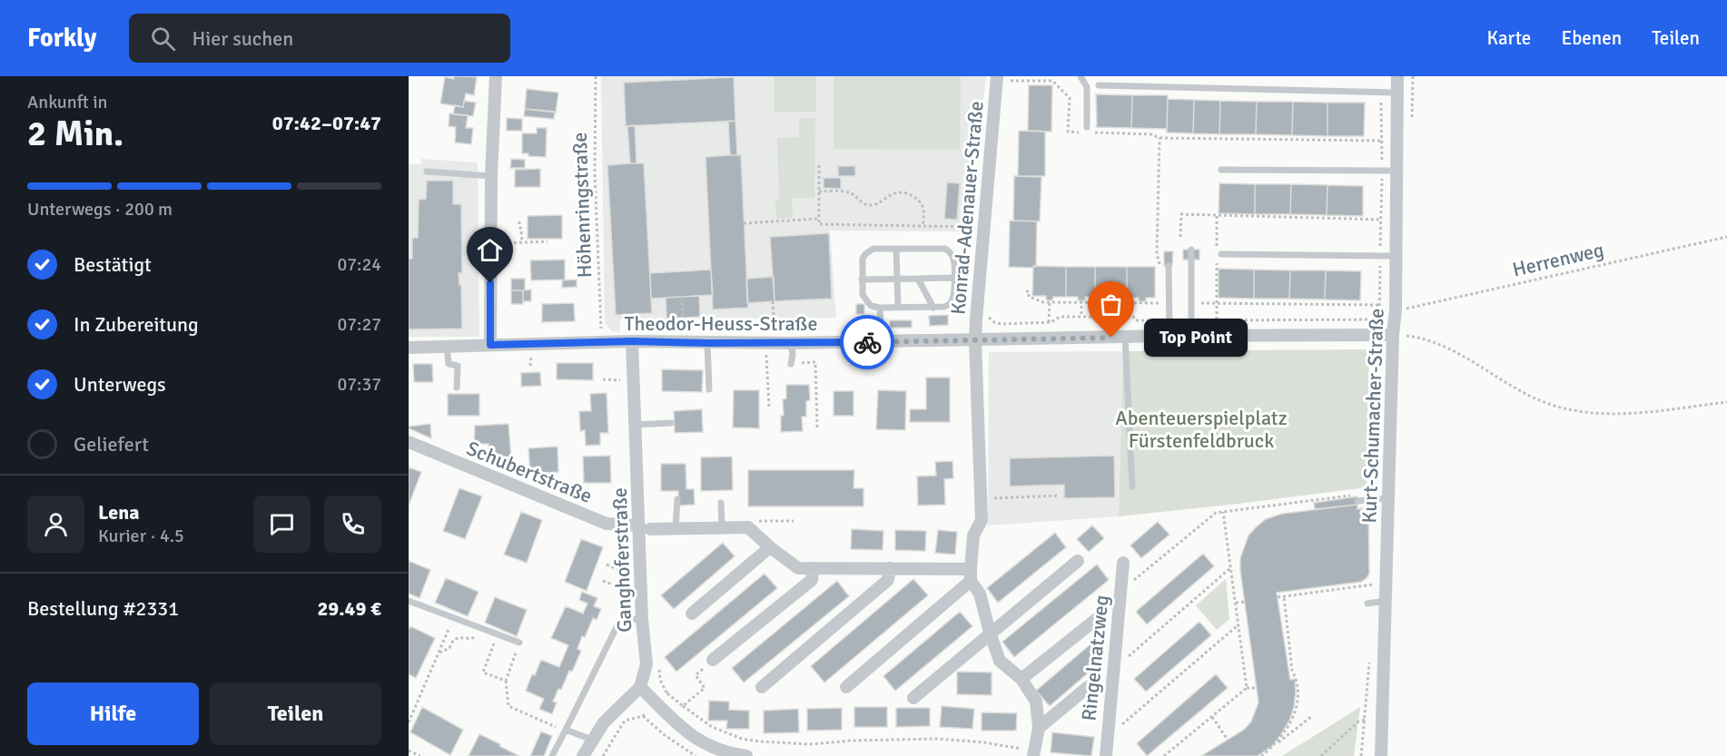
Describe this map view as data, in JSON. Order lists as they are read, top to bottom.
{
  "streets": {
    "street": [
      "Konrad-Adenauer-Straße",
      "Theodor-Heuss-Straße",
      "Kurt-Schumacher-Straße",
      "Schubertstraße",
      "Ganghoferstraße",
      "Ringelnatzweg"
    ],
    "path": ["Höhenringstraße", "Herrenweg"]
  },
  "crossings": [
    ["Konrad-Adenauer-Straße", "Theodor-Heuss-Straße"],
    ["Herrenweg", "Kurt-Schumacher-Straße"],
    ["Theodor-Heuss-Straße", "Kurt-Schumacher-Straße"],
    ["Theodor-Heuss-Straße", "Ganghoferstraße"],
    ["Schubertstraße", "Ganghoferstraße"]
  ],
  "parks": ["Abenteuerspielplatz Fürstenfeldbruck"],
  "places": ["Top Point"],
  "page": {
    "header": "Forkly",
    "search": "Hier suchen",
    "nav": ["Karte", "Ebenen", "Teilen"],
    "heading": ["2 Min.", "Ankunft in", "07:42–07:47"],
    "panel": [
      "Lena",
      "Kurier · 4.5",
      "Bestellung #2331",
      "29.49 €"
    ],
    "bar": "Unterwegs · 200 m",
    "list": [
      ["Bestätigt", "07:24"],
      ["In Zubereitung", "07:27"],
      ["Unterwegs", "07:37"],
      "Geliefert"
    ],
    "bubble": "Top Point",
    "buttons": ["Hilfe", "Teilen"]
  }
}
